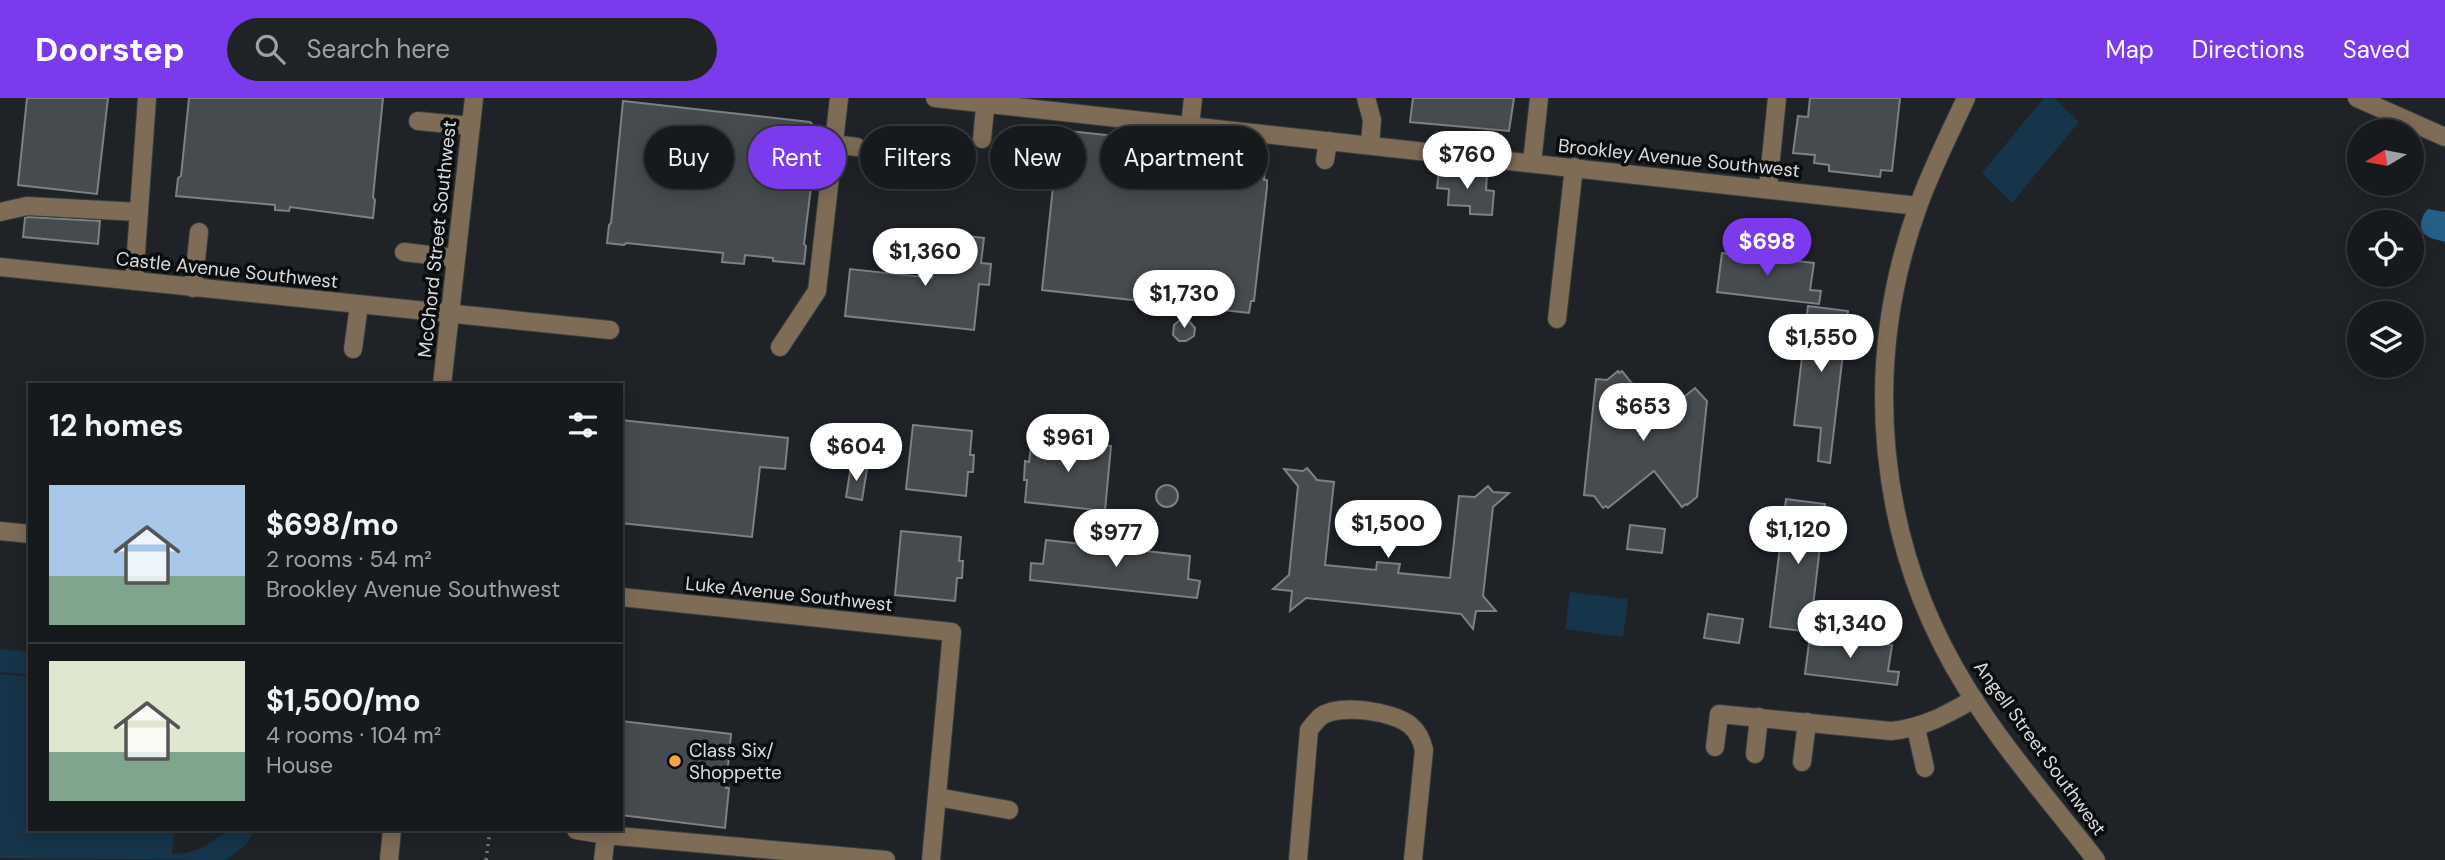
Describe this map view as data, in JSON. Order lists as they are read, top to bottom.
{
  "streets": {
    "street": [
      "Brookley Avenue Southwest",
      "McChord Street Southwest",
      "Castle Avenue Southwest",
      "Luke Avenue Southwest",
      "Angell Street Southwest"
    ]
  },
  "crossings": [
    ["Brookley Avenue Southwest", "Angell Street Southwest"],
    ["McChord Street Southwest", "Castle Avenue Southwest"]
  ],
  "places": ["Class Six/ Shoppette"],
  "north": "left",
  "page": {
    "header": "Doorstep",
    "search": "Search here",
    "nav": ["Map", "Directions", "Saved"],
    "chip": [
      "Buy",
      "Rent",
      "Filters",
      "New",
      "Apartment"
    ],
    "price": [
      "$760",
      "$698",
      "$1,360",
      "$1,730",
      "$1,550",
      "$653",
      "$961",
      "$604",
      "$1,500",
      "$1,120",
      "$977",
      "$1,340"
    ],
    "heading": "12 homes",
    "list": [
      {
        "name": "$698/mo",
        "note": "2 rooms · 54 m² · Brookley Avenue Southwest"
      },
      {
        "name": "$1,500/mo",
        "note": "4 rooms · 104 m² · House"
      }
    ]
  }
}
